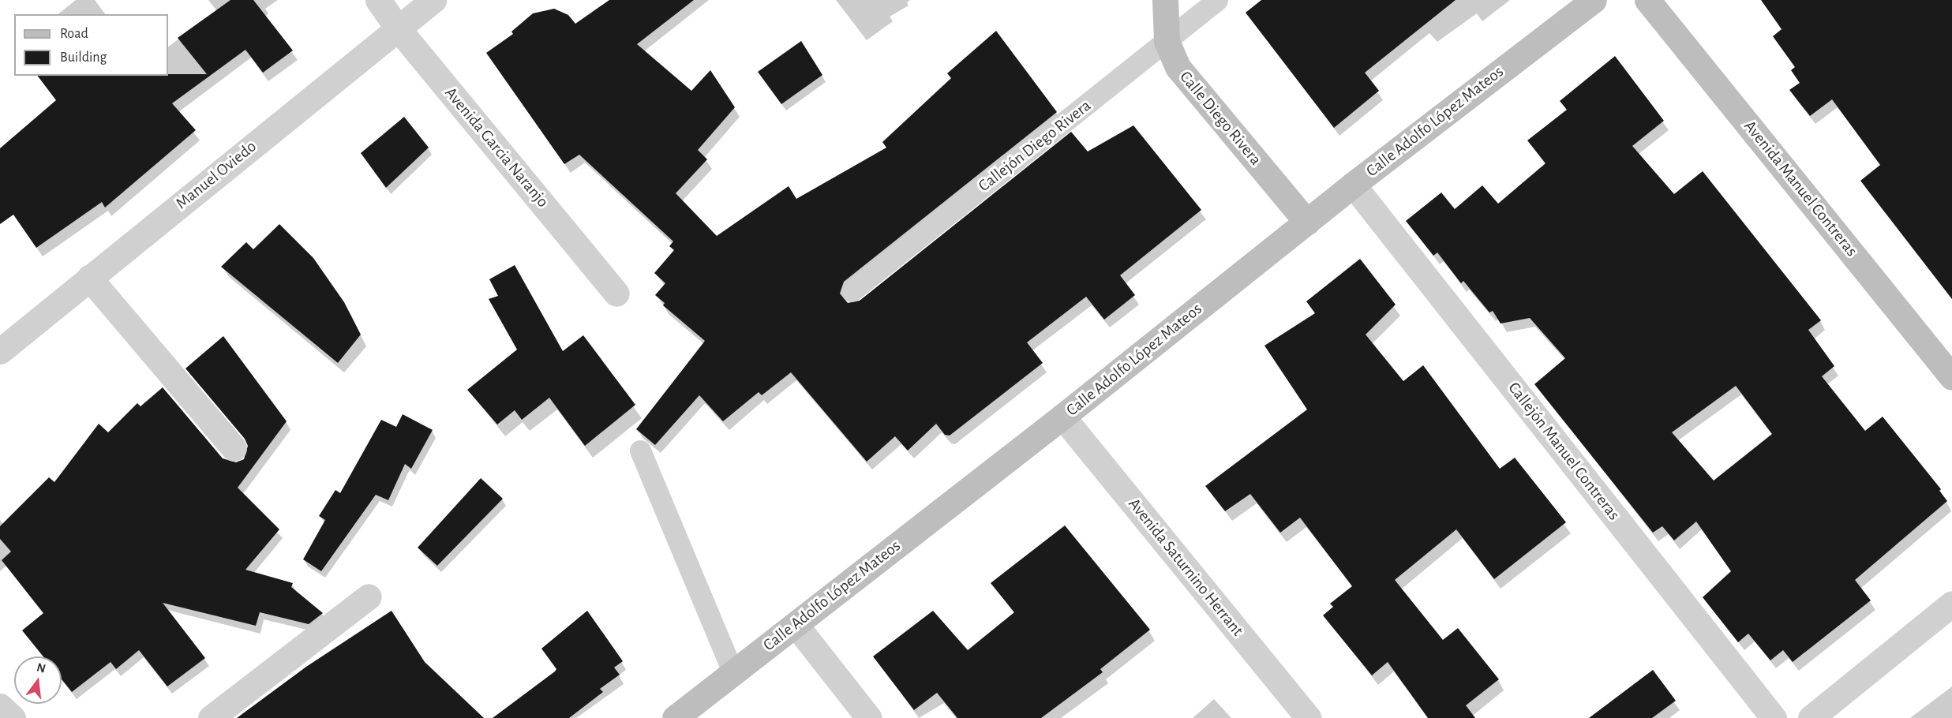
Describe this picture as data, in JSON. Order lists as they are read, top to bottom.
{
  "streets": {
    "main road": ["Calle Diego Rivera", "Calle Adolfo López Mateos", "Avenida Manuel Contreras"],
    "street": [
      "Avenida Garcia Naranjo",
      "Manuel Oviedo",
      "Callejón Manuel Contreras",
      "Avenida Saturnino Herrant"
    ],
    "lane": ["Callejón Diego Rivera"]
  },
  "crossings": [
    ["Calle Diego Rivera", "Calle Adolfo López Mateos"],
    ["Calle Diego Rivera", "Callejón Diego Rivera"],
    ["Calle Adolfo López Mateos", "Callejón Manuel Contreras"],
    ["Calle Adolfo López Mateos", "Avenida Saturnino Herrant"],
    ["Avenida Garcia Naranjo", "Manuel Oviedo"]
  ],
  "legend": ["Road", "Building"],
  "north": "top"
}
